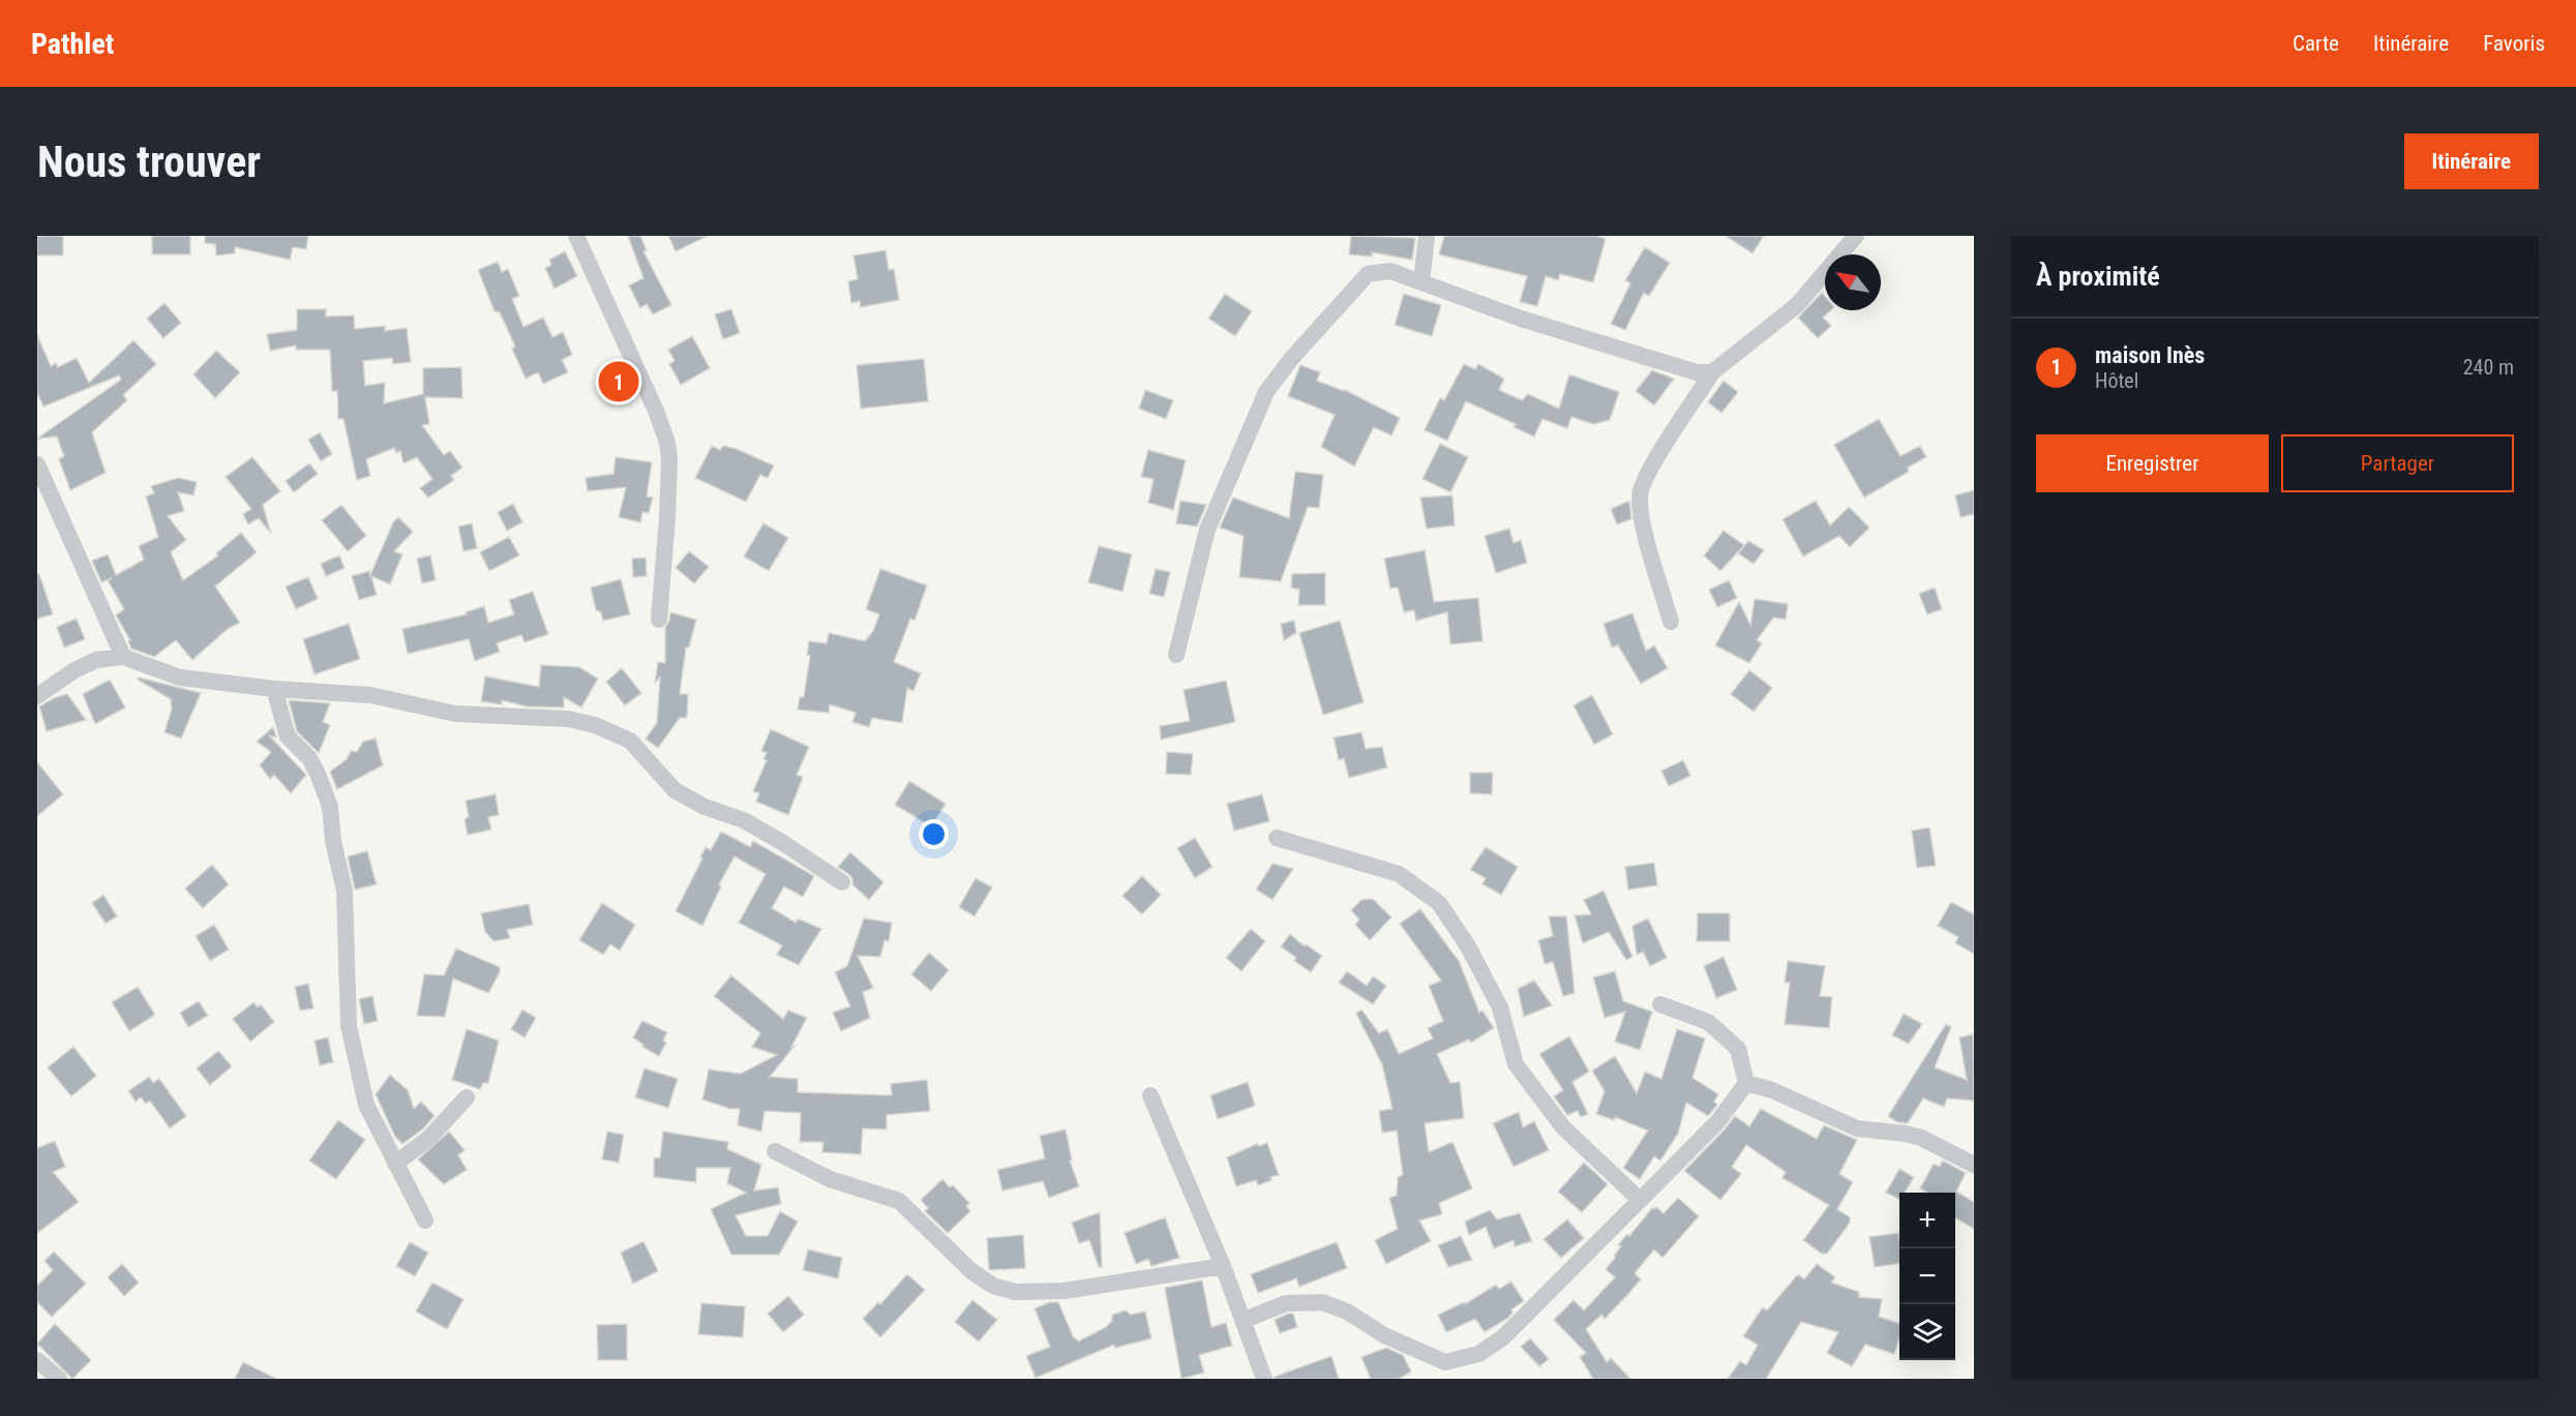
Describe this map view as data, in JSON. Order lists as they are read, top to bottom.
{
  "north": "top left",
  "page": {
    "header": "Pathlet",
    "nav": ["Carte", "Itinéraire", "Favoris"],
    "buttons": [
      "Itinéraire",
      ["Enregistrer", "Partager"]
    ],
    "title": "Nous trouver",
    "heading": "À proximité",
    "list": [
      {
        "mark": "1",
        "name": "maison Inès",
        "note": "Hôtel",
        "value": "240 m"
      }
    ],
    "pins": "1",
    "map_buttons": ["+", "−"]
  }
}
